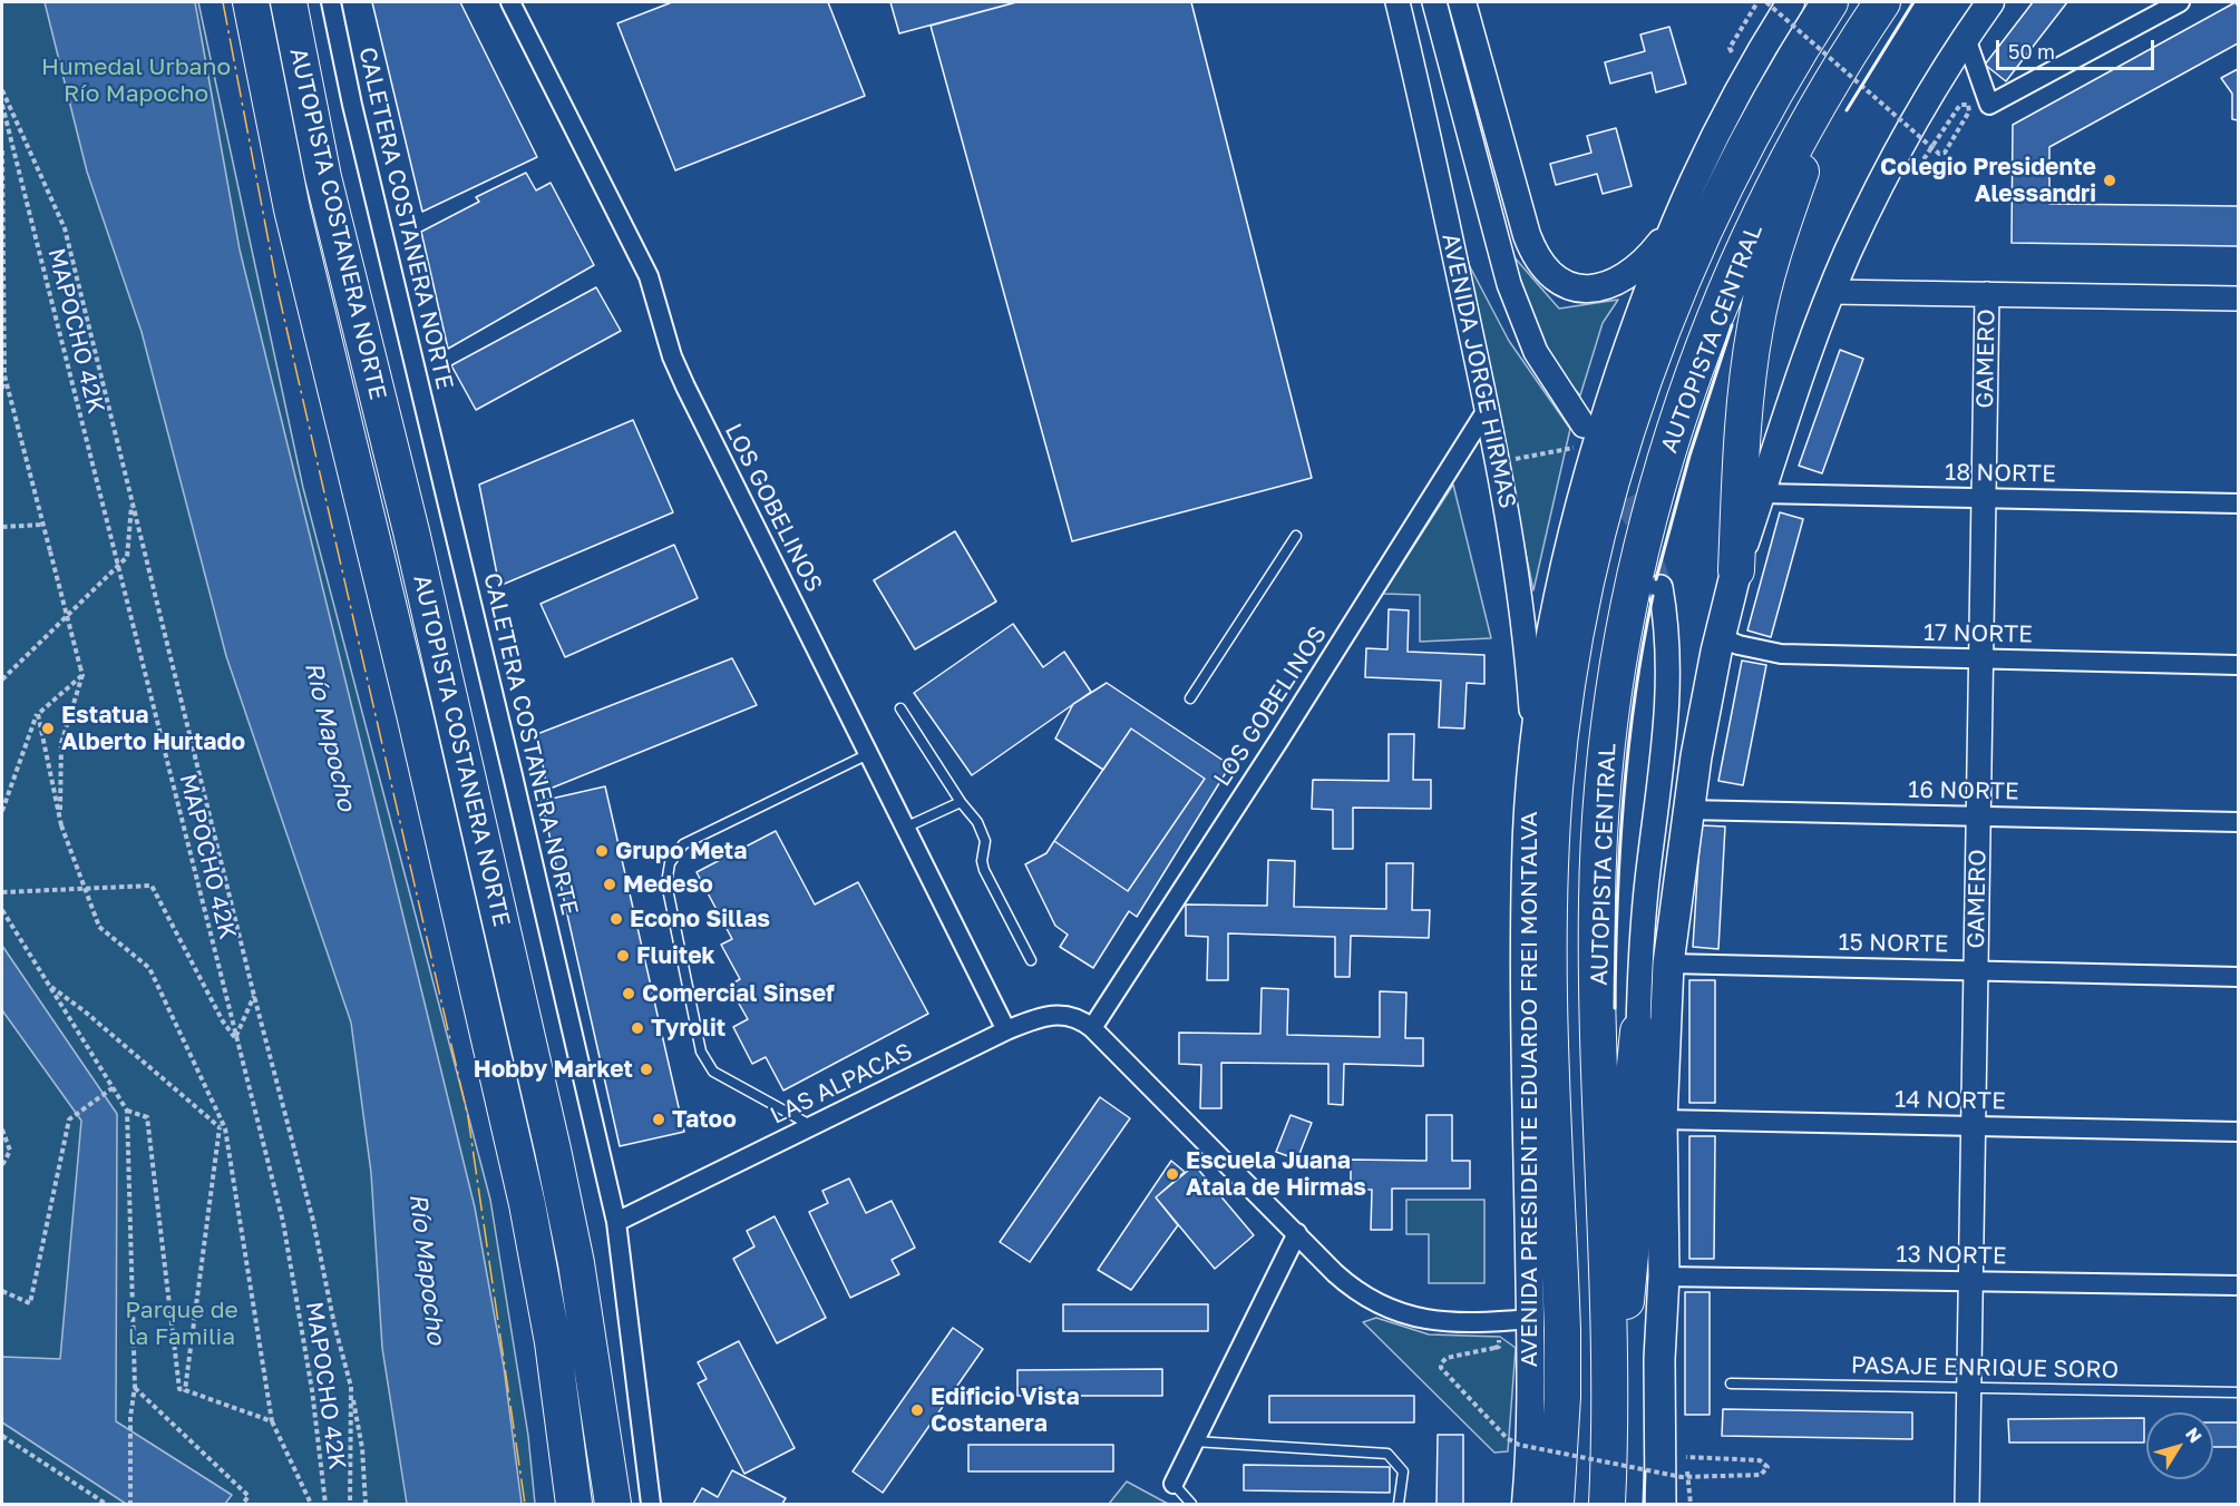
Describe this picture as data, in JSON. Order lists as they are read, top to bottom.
{
  "streets": {
    "highway": ["AUTOPISTA COSTANERA NORTE", "AUTOPISTA CENTRAL"],
    "main road": ["AVENIDA PRESIDENTE EDUARDO FREI MONTALVA"],
    "street": [
      "CALETERA COSTANERA NORTE",
      "GAMERO",
      "AVENIDA JORGE HIRMAS",
      "18 NORTE",
      "LOS GOBELINOS",
      "17 NORTE",
      "16 NORTE",
      "15 NORTE",
      "LAS ALPACAS",
      "14 NORTE",
      "13 NORTE"
    ],
    "lane": ["PASAJE ENRIQUE SORO"],
    "path": ["MAPOCHO 42K"]
  },
  "crossings": [
    ["CALETERA COSTANERA NORTE", "LAS ALPACAS"],
    ["GAMERO", "18 NORTE"],
    ["GAMERO", "17 NORTE"],
    ["GAMERO", "16 NORTE"],
    ["GAMERO", "15 NORTE"],
    ["GAMERO", "14 NORTE"],
    ["GAMERO", "13 NORTE"],
    ["GAMERO", "PASAJE ENRIQUE SORO"],
    ["AVENIDA JORGE HIRMAS", "LOS GOBELINOS"],
    ["AVENIDA JORGE HIRMAS", "AVENIDA PRESIDENTE EDUARDO FREI MONTALVA"],
    ["LOS GOBELINOS", "LAS ALPACAS"]
  ],
  "water": ["Río Mapocho"],
  "parks": ["Humedal Urbano Río Mapocho", "Parque de la Familia"],
  "places": [
    "Colegio Presidente Alessandri",
    "Estatua Alberto Hurtado",
    "Grupo Meta",
    "Medeso",
    "Econo Sillas",
    "Fluitek",
    "Comercial Sinsef",
    "Tyrolit",
    "Hobby Market",
    "Tatoo",
    "Escuela Juana Atala de Hirmas",
    "Edificio Vista Costanera"
  ],
  "scale_bar": "50 m",
  "north": "top right"
}
